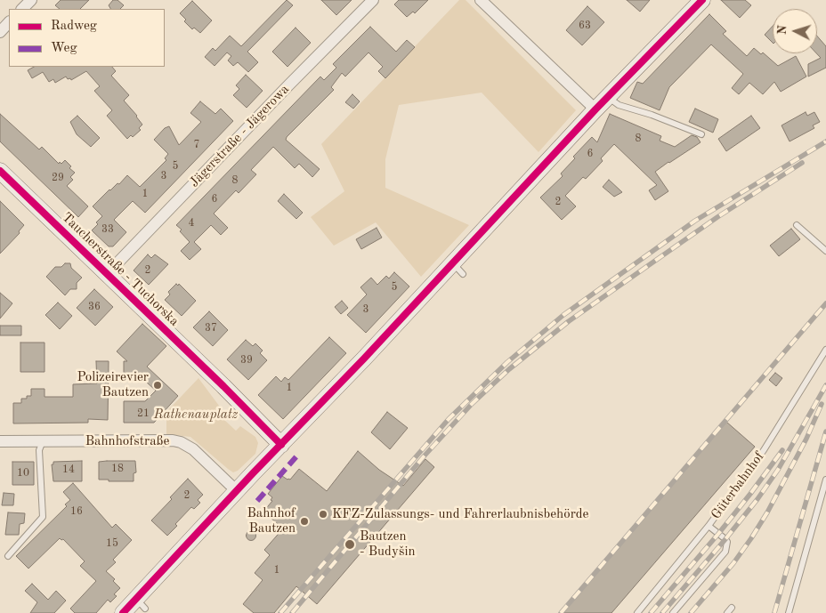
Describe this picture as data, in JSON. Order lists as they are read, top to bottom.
{
  "streets": {
    "street": ["Jägerstraße - Jägerowa", "Taucherstraße - Tuchorska", "Bahnhofstraße"],
    "lane": ["Güterbahnhof"]
  },
  "crossings": [
    ["Jägerstraße - Jägerowa", "Taucherstraße - Tuchorska"]
  ],
  "parks": ["Rathenauplatz"],
  "places": [
    "Polizeirevier Bautzen",
    "KFZ-Zulassungs- und Fahrerlaubnisbehörde",
    "Bahnhof Bautzen",
    "Bautzen - Budyšin"
  ],
  "house_numbers": [
    "63",
    "8",
    "7",
    "6",
    "5",
    "3",
    "29",
    "8",
    "1",
    "6",
    "2",
    "4",
    "33",
    "2",
    "5",
    "36",
    "3",
    "37",
    "39",
    "1",
    "21",
    "18",
    "14",
    "10",
    "2",
    "16",
    "15",
    "1"
  ],
  "legend": ["Radweg", "Weg"],
  "north": "left"
}
